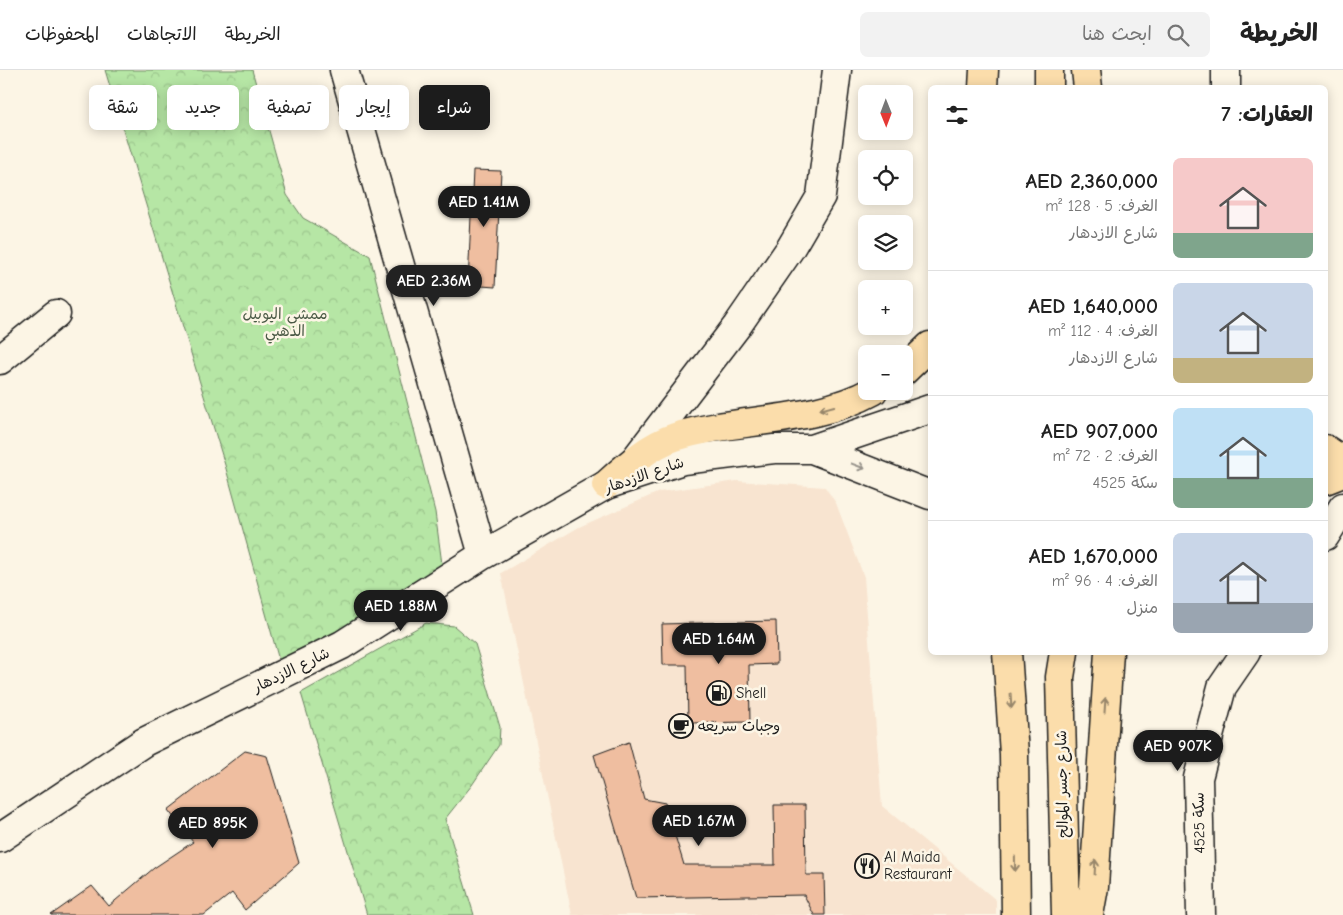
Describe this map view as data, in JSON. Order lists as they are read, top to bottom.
{
  "streets": {
    "main road": ["شارع جسر الموالح"],
    "street": ["شارع الازدهار", "سكة 4525"]
  },
  "parks": ["ممشى اليوبيل الذهبي"],
  "places": {
    "fuel station": ["Shell"],
    "cafe": ["وجبات سريعه"],
    "restaurant": ["Al Maida Restaurant"]
  },
  "north": "bottom",
  "page": {
    "header": "الخريطة",
    "search": "ابحث هنا",
    "nav": ["الخريطة", "الاتجاهات", "المحفوظات"],
    "map_buttons": ["+", "−"],
    "chip": [
      "شراء",
      "إيجار",
      "تصفية",
      "جديد",
      "شقة"
    ],
    "heading": "العقارات: 7",
    "list": [
      {
        "name": "AED 2,360,000",
        "note": "الغرف: 5 · 128 m² · شارع الازدهار"
      },
      {
        "name": "AED 1,640,000",
        "note": "الغرف: 4 · 112 m² · شارع الازدهار"
      },
      {
        "name": "AED 907,000",
        "note": "الغرف: 2 · 72 m² · سكة 4525"
      },
      {
        "name": "AED 1,670,000",
        "note": "الغرف: 4 · 96 m² · منزل"
      }
    ],
    "price": [
      "AED 1.41M",
      "AED 2.36M",
      "AED 1.88M",
      "AED 1.64M",
      "AED 907K",
      "AED 1.67M",
      "AED 895K"
    ]
  }
}
